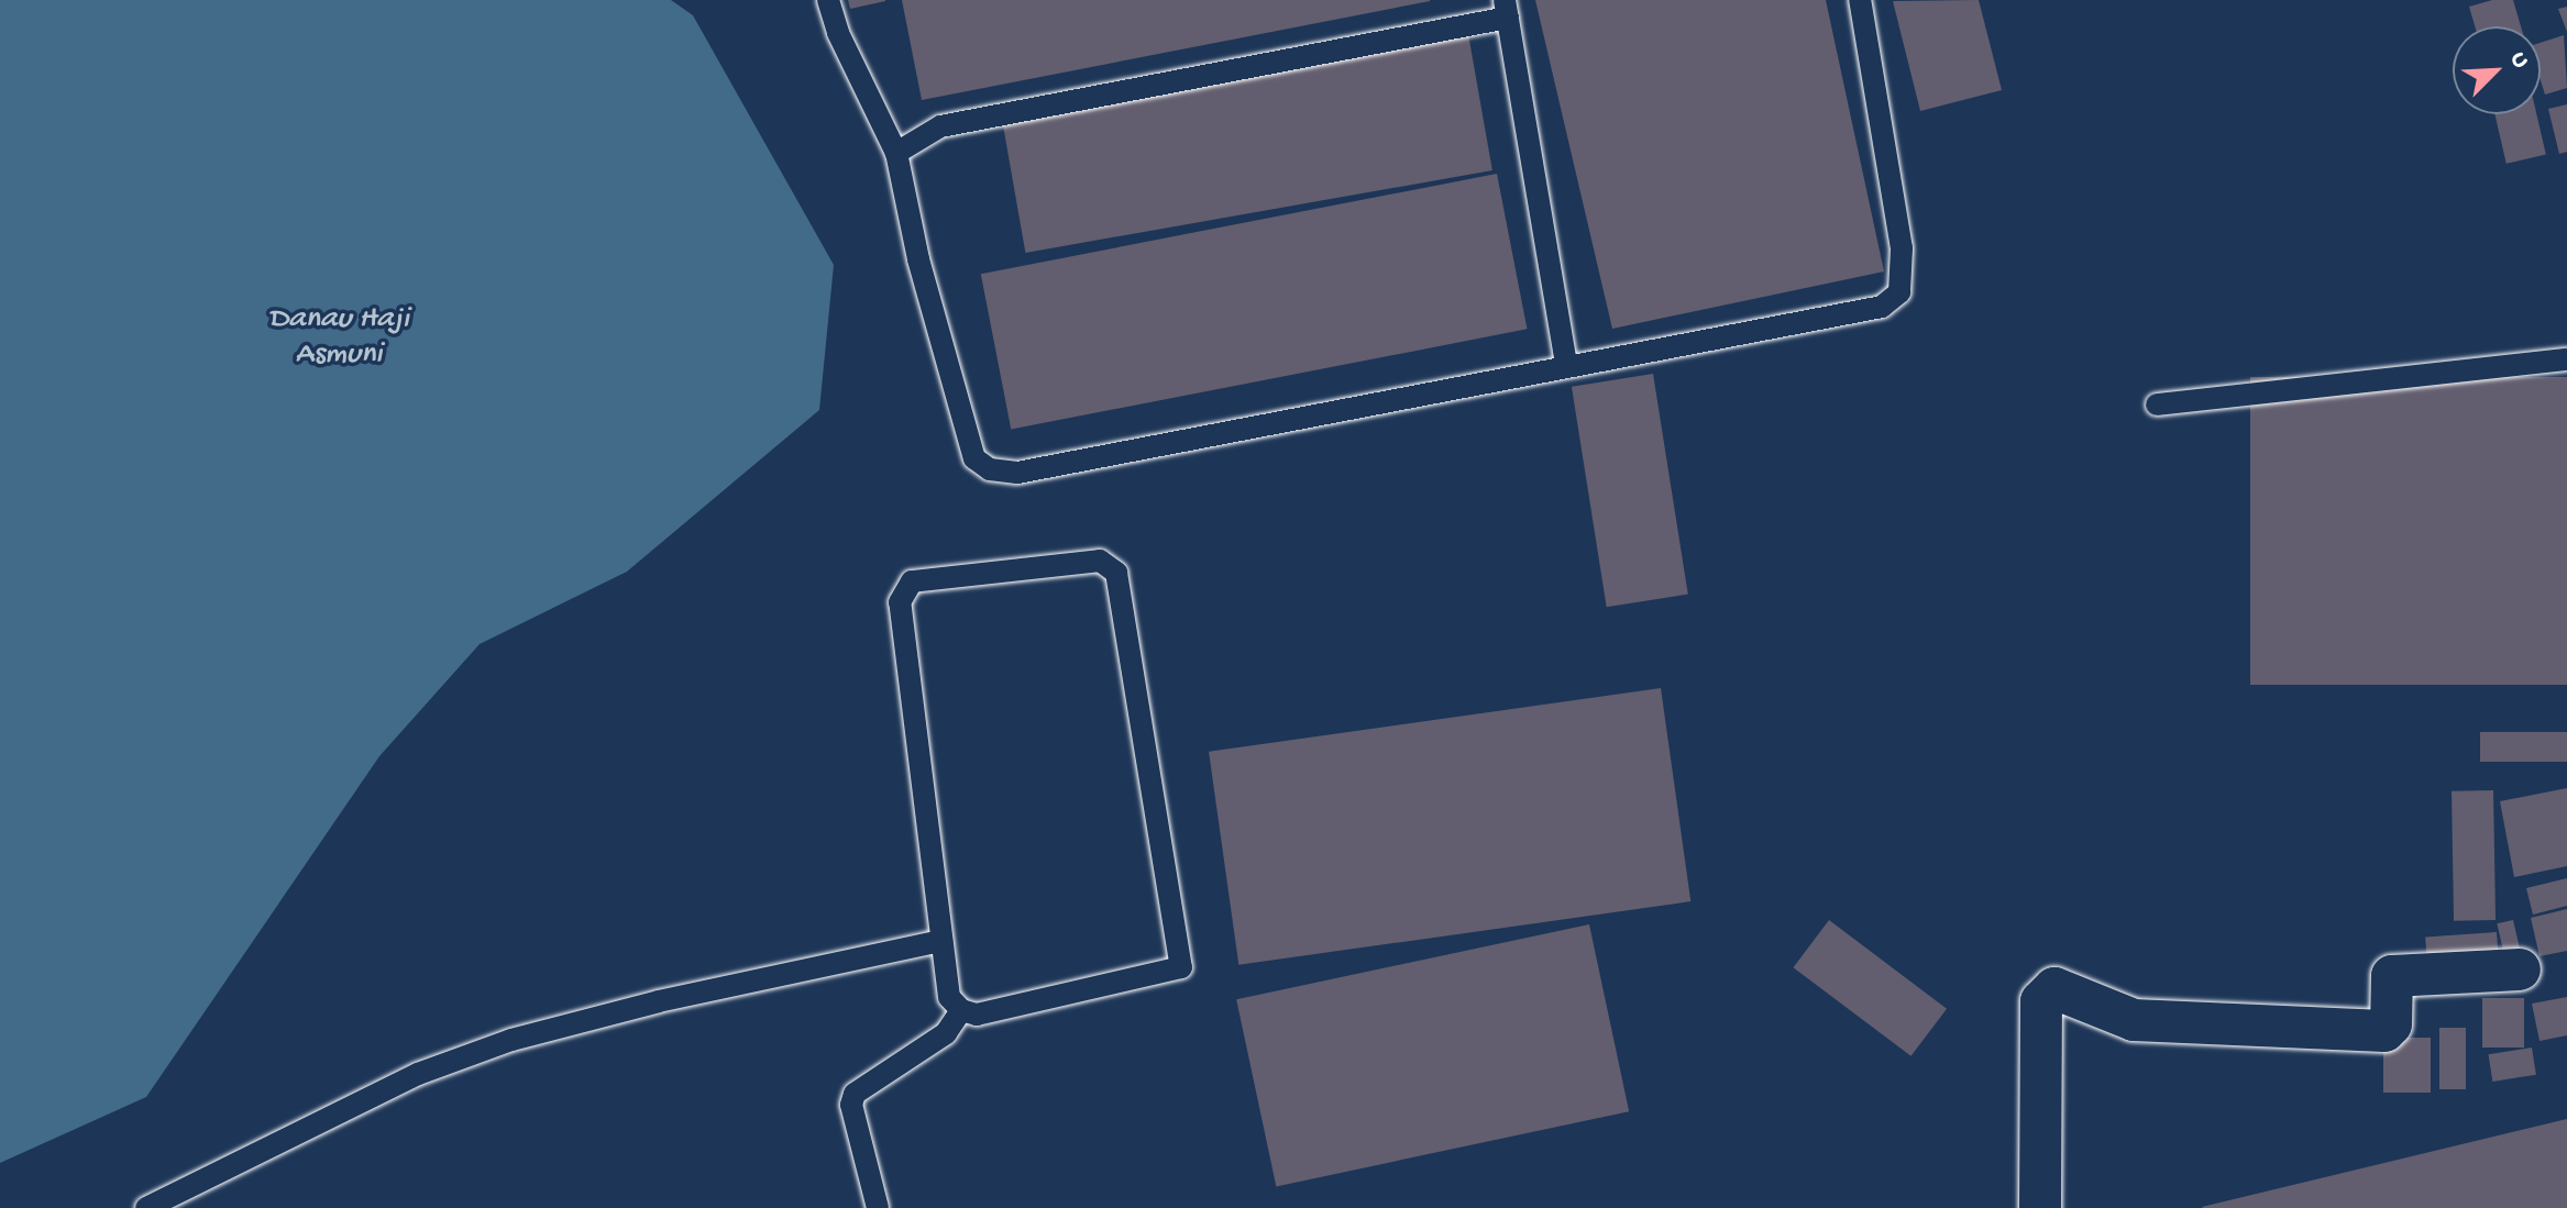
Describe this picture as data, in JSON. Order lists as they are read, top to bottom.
{
  "water": ["Danau Haji Asmuni"],
  "north": "top right"
}
